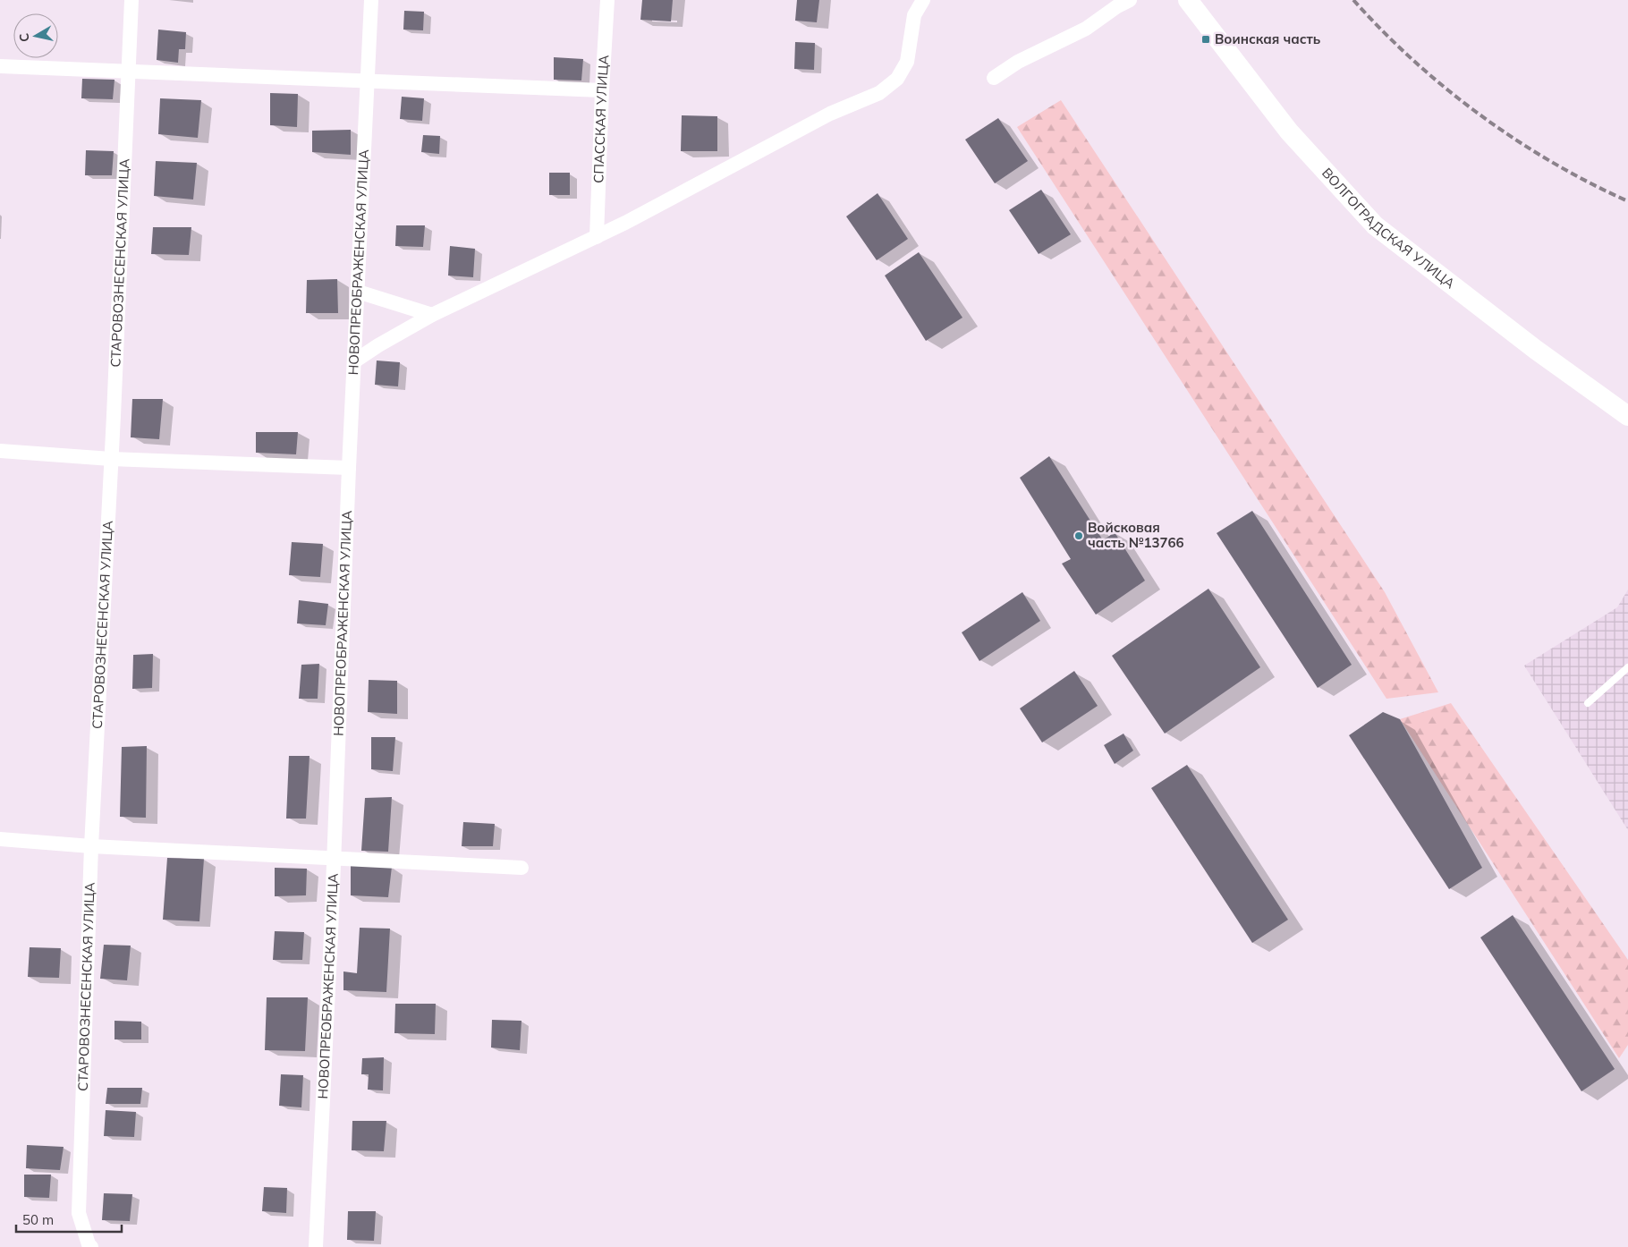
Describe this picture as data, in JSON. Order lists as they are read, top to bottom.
{
  "streets": {
    "main road": ["ВОЛГОГРАДСКАЯ УЛИЦА"],
    "street": ["СПАССКАЯ УЛИЦА", "НОВОПРЕОБРАЖЕНСКАЯ УЛИЦА", "СТАРОВОЗНЕСЕНСКАЯ УЛИЦА"]
  },
  "places": {
    "transit": ["Воинская часть"],
    "other": ["Войсковая часть №13766"]
  },
  "scale_bar": "50 m",
  "north": "left"
}
